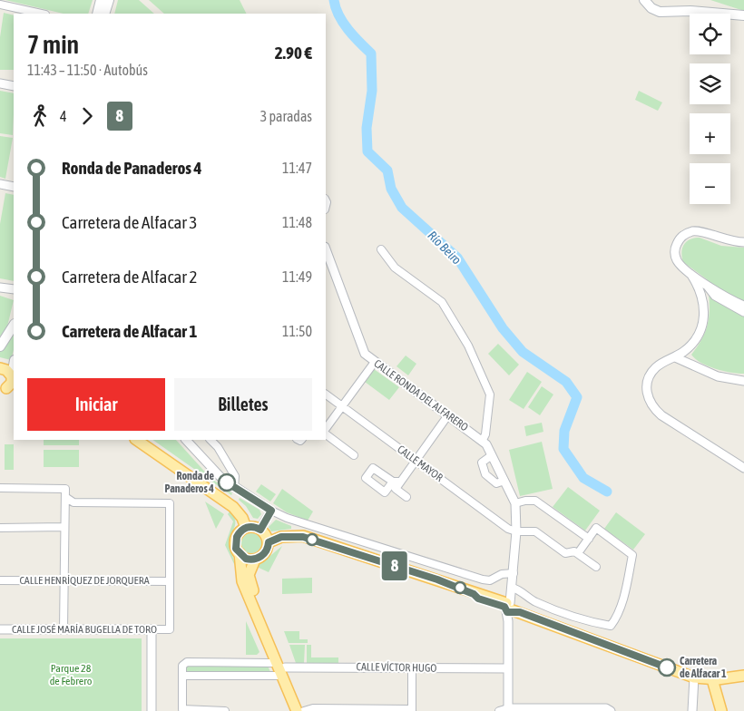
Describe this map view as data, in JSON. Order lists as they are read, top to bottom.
{
  "streets": {
    "street": [
      "CALLE RONDA DEL ALFARERO",
      "CALLE MAYOR",
      "CALLE HENRÍQUEZ DE JORQUERA",
      "CALLE JOSÉ MARÍA BUGELLA DE TORO",
      "CALLE VÍCTOR HUGO"
    ]
  },
  "crossings": [
    ["CALLE HENRÍQUEZ DE JORQUERA", "CALLE JOSÉ MARÍA BUGELLA DE TORO"]
  ],
  "water": ["Río Beiro"],
  "parks": ["Parque 28 de Febrero"],
  "places": ["Ronda de Panaderos 4", "Carretera de Alfacar 1"],
  "lines": ["bus line 8"],
  "page": {
    "on_map": "8",
    "map_buttons": ["+", "−"],
    "heading": ["7 min", "11:43 – 11:50 · Autobús", "2.90 €"],
    "legs": ["4", "8", "3 paradas"],
    "list": [
      {
        "name": "Ronda de Panaderos 4",
        "value": "11:47"
      },
      {
        "name": "Carretera de Alfacar 3",
        "value": "11:48"
      },
      {
        "name": "Carretera de Alfacar 2",
        "value": "11:49"
      },
      {
        "name": "Carretera de Alfacar 1",
        "value": "11:50"
      }
    ],
    "buttons": ["Iniciar", "Billetes"]
  }
}
